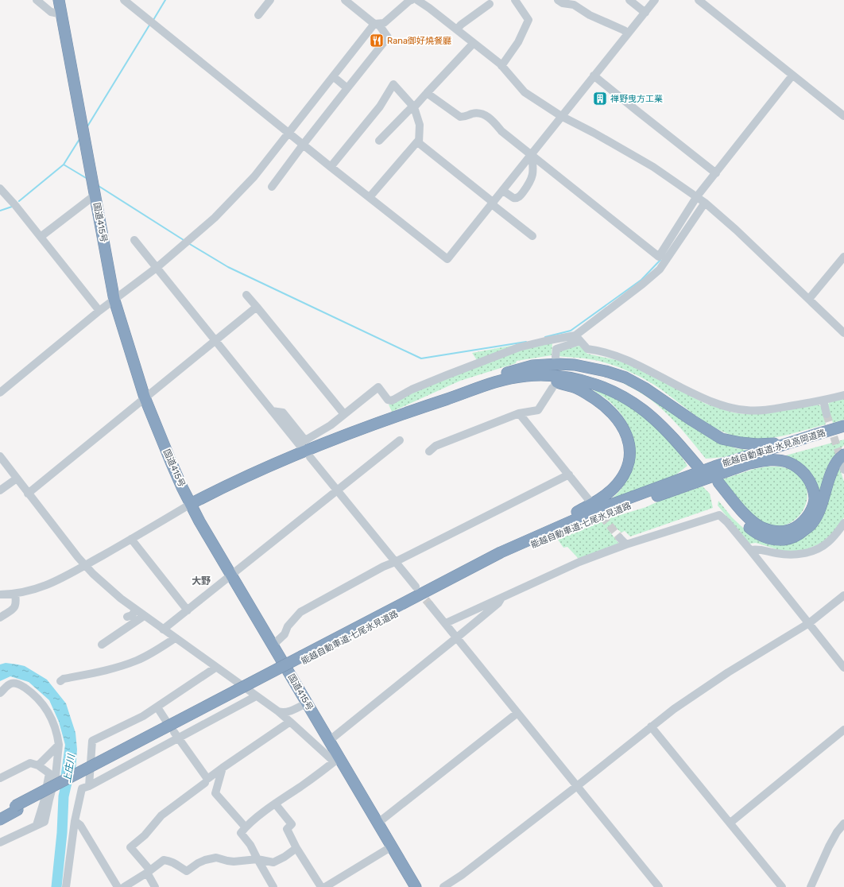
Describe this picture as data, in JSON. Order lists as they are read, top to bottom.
{
  "streets": {
    "highway": ["国道415号", "能越自動車道;氷見高岡道路", "能越自動車道;七尾氷見道路"]
  },
  "crossings": [
    ["能越自動車道;氷見高岡道路", "能越自動車道;七尾氷見道路"]
  ],
  "districts": ["大野"],
  "water": ["上庄川"],
  "places": {
    "restaurant": ["Rana御好燒餐廳"],
    "building": ["禅野曳方工業"]
  }
}
